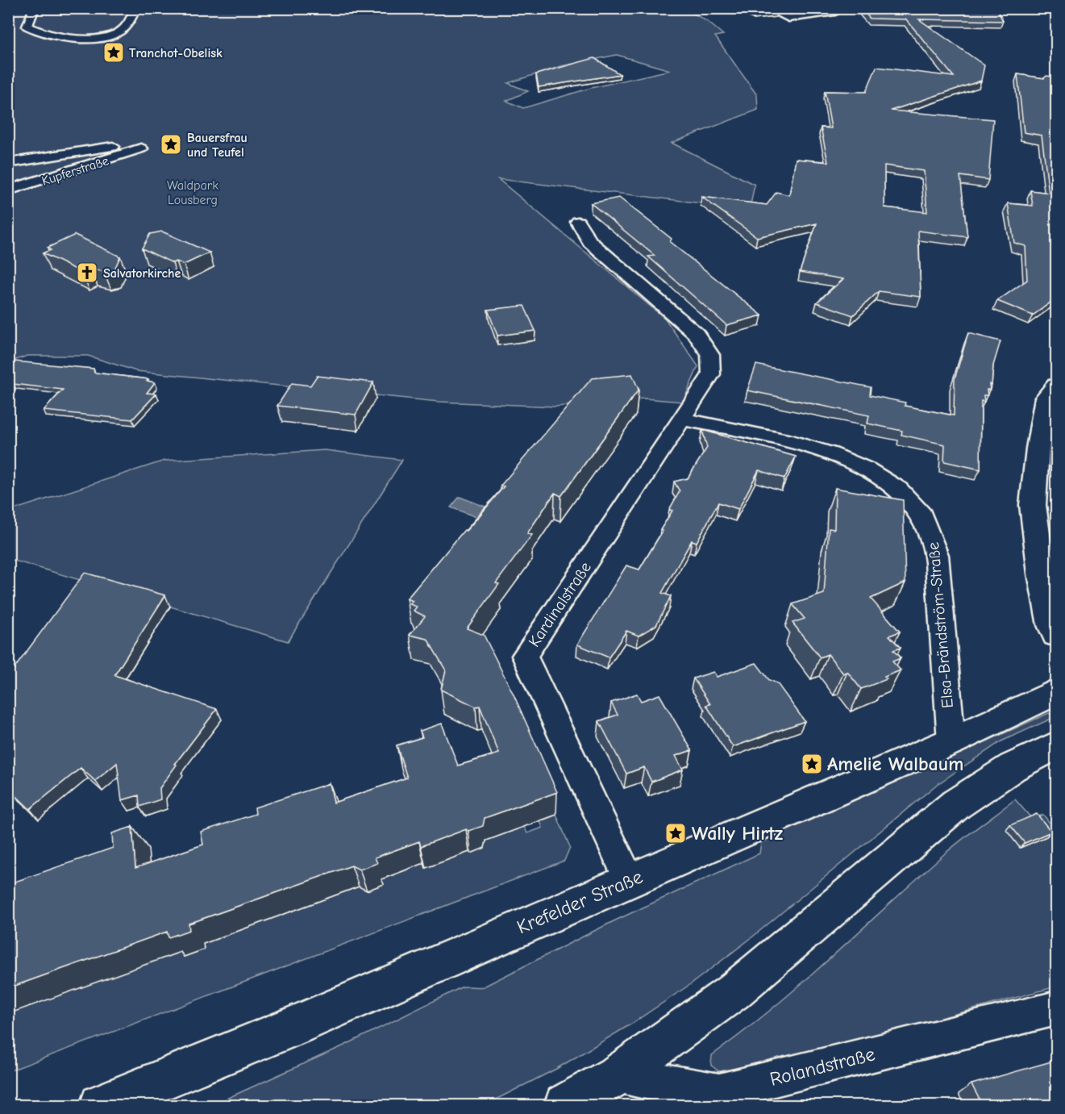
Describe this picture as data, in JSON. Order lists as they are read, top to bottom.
{
  "streets": {
    "main road": ["Krefelder Straße"],
    "street": [
      "Kupferstraße",
      "Kardinalstraße",
      "Elsa-Brändström-Straße",
      "Rolandstraße"
    ]
  },
  "crossings": [
    ["Kardinalstraße", "Elsa-Brändström-Straße"],
    ["Kardinalstraße", "Krefelder Straße"],
    ["Elsa-Brändström-Straße", "Krefelder Straße"]
  ],
  "parks": ["Waldpark Lousberg"],
  "places": {
    "place": [
      "Tranchot-Obelisk",
      "Bauersfrau und Teufel",
      "Amelie Walbaum",
      "Wally Hirtz"
    ],
    "church": ["Salvatorkirche"]
  }
}
